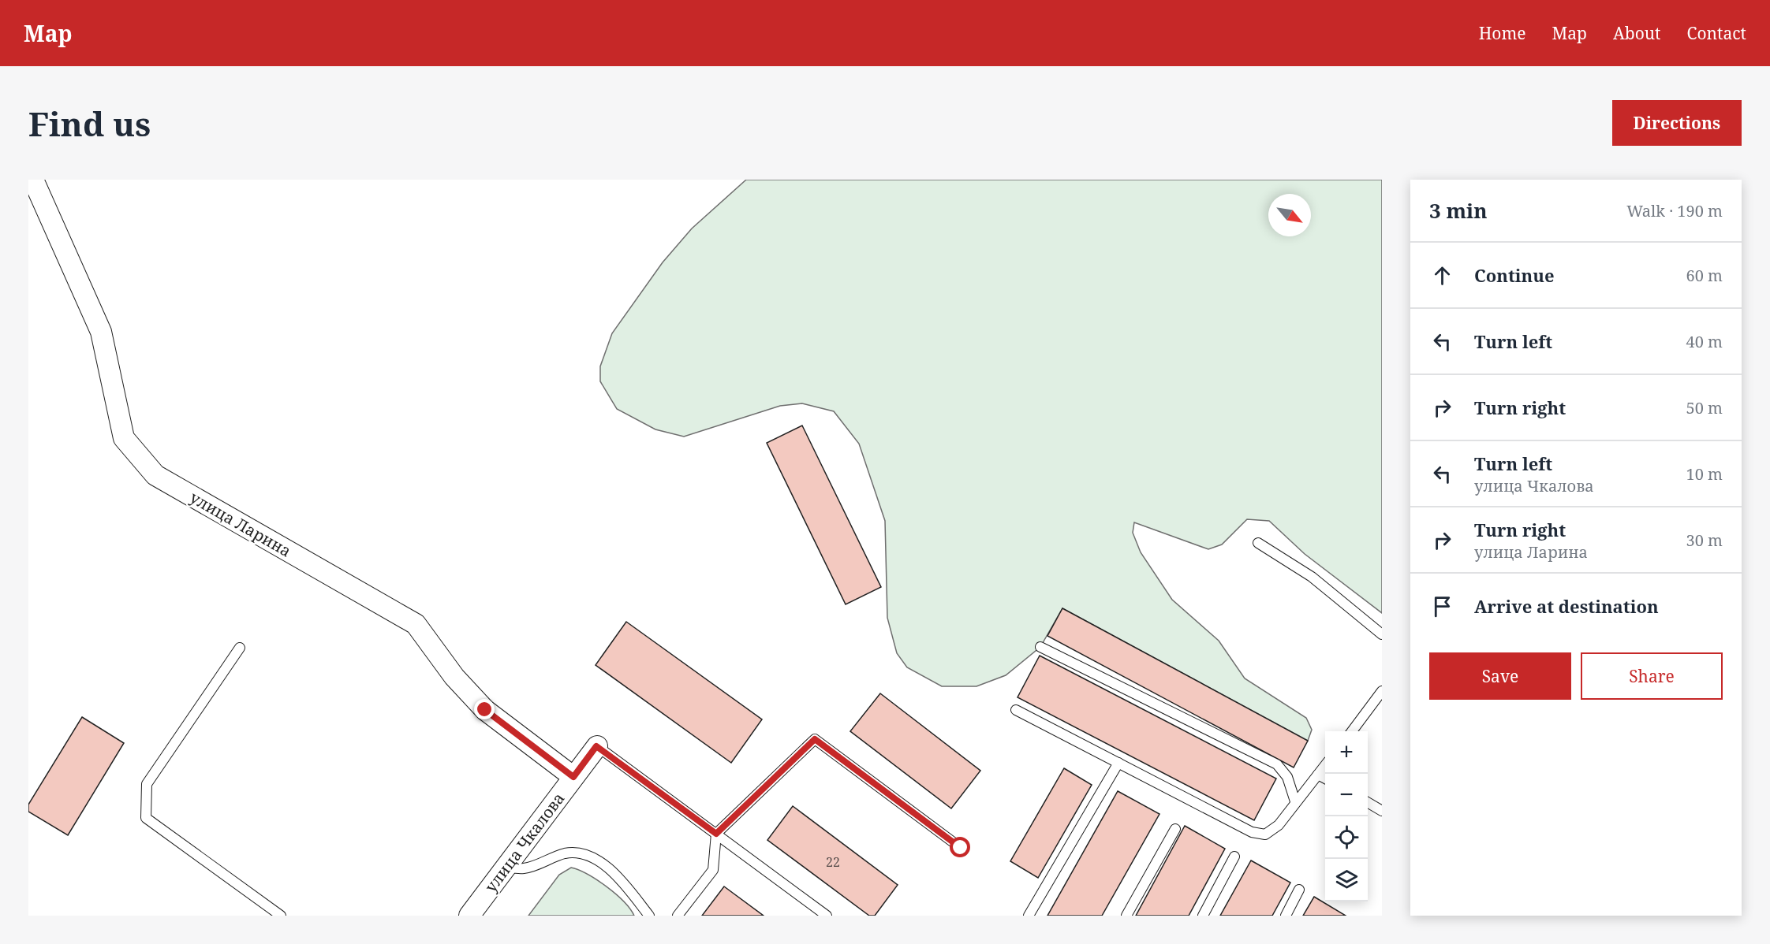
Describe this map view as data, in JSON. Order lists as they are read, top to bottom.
{
  "streets": {
    "street": ["улица Ларина", "улица Чкалова"]
  },
  "crossings": [
    ["улица Ларина", "улица Чкалова"]
  ],
  "house_numbers": ["22"],
  "north": "bottom right",
  "page": {
    "header": "Map",
    "nav": [
      "Home",
      "Map",
      "About",
      "Contact"
    ],
    "buttons": [
      "Directions",
      ["Save", "Share"]
    ],
    "title": "Find us",
    "heading": ["3 min", "Walk · 190 m"],
    "list": [
      ["Continue", "60 m"],
      ["Turn left", "40 m"],
      ["Turn right", "50 m"],
      ["Turn left", "улица Чкалова", "10 m"],
      ["Turn right", "улица Ларина", "30 m"],
      "Arrive at destination"
    ],
    "map_buttons": ["+", "−"]
  }
}
